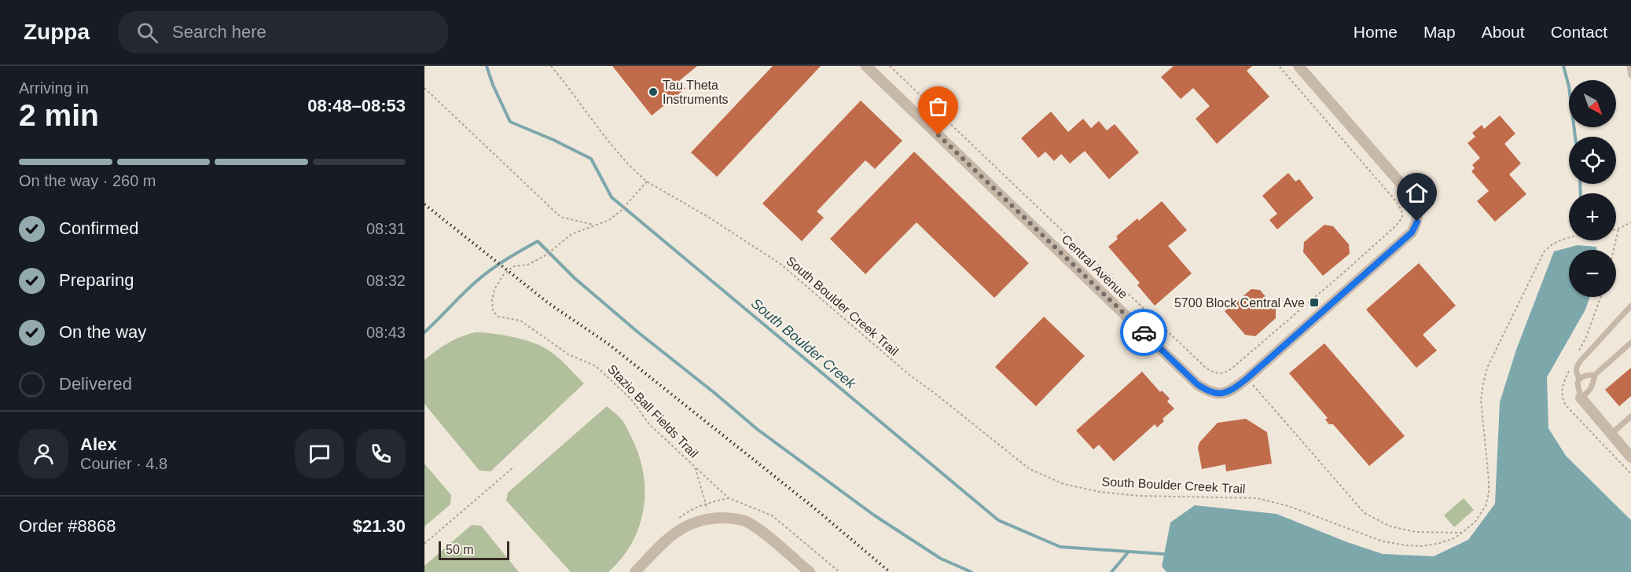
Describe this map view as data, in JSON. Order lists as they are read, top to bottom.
{
  "streets": {
    "street": ["Central Avenue"],
    "path": ["South Boulder Creek Trail", "Stazio Ball Fields Trail"]
  },
  "crossings": [
    ["South Boulder Creek Trail", "Stazio Ball Fields Trail"]
  ],
  "water": ["South Boulder Creek"],
  "places": {
    "other": ["Tau Theta Instruments"],
    "transit": ["5700 Block Central Ave"]
  },
  "scale_bar": "50 m",
  "north": "bottom right",
  "page": {
    "header": "Zuppa",
    "search": "Search here",
    "nav": [
      "Home",
      "Map",
      "About",
      "Contact"
    ],
    "heading": ["2 min", "Arriving in", "08:48–08:53"],
    "panel": [
      "Alex",
      "Courier · 4.8",
      "Order #8868",
      "$21.30"
    ],
    "map_buttons": ["+", "−"],
    "bar": "On the way · 260 m",
    "list": [
      ["Confirmed", "08:31"],
      ["Preparing", "08:32"],
      ["On the way", "08:43"],
      "Delivered"
    ],
    "scale": "50 m"
  }
}
